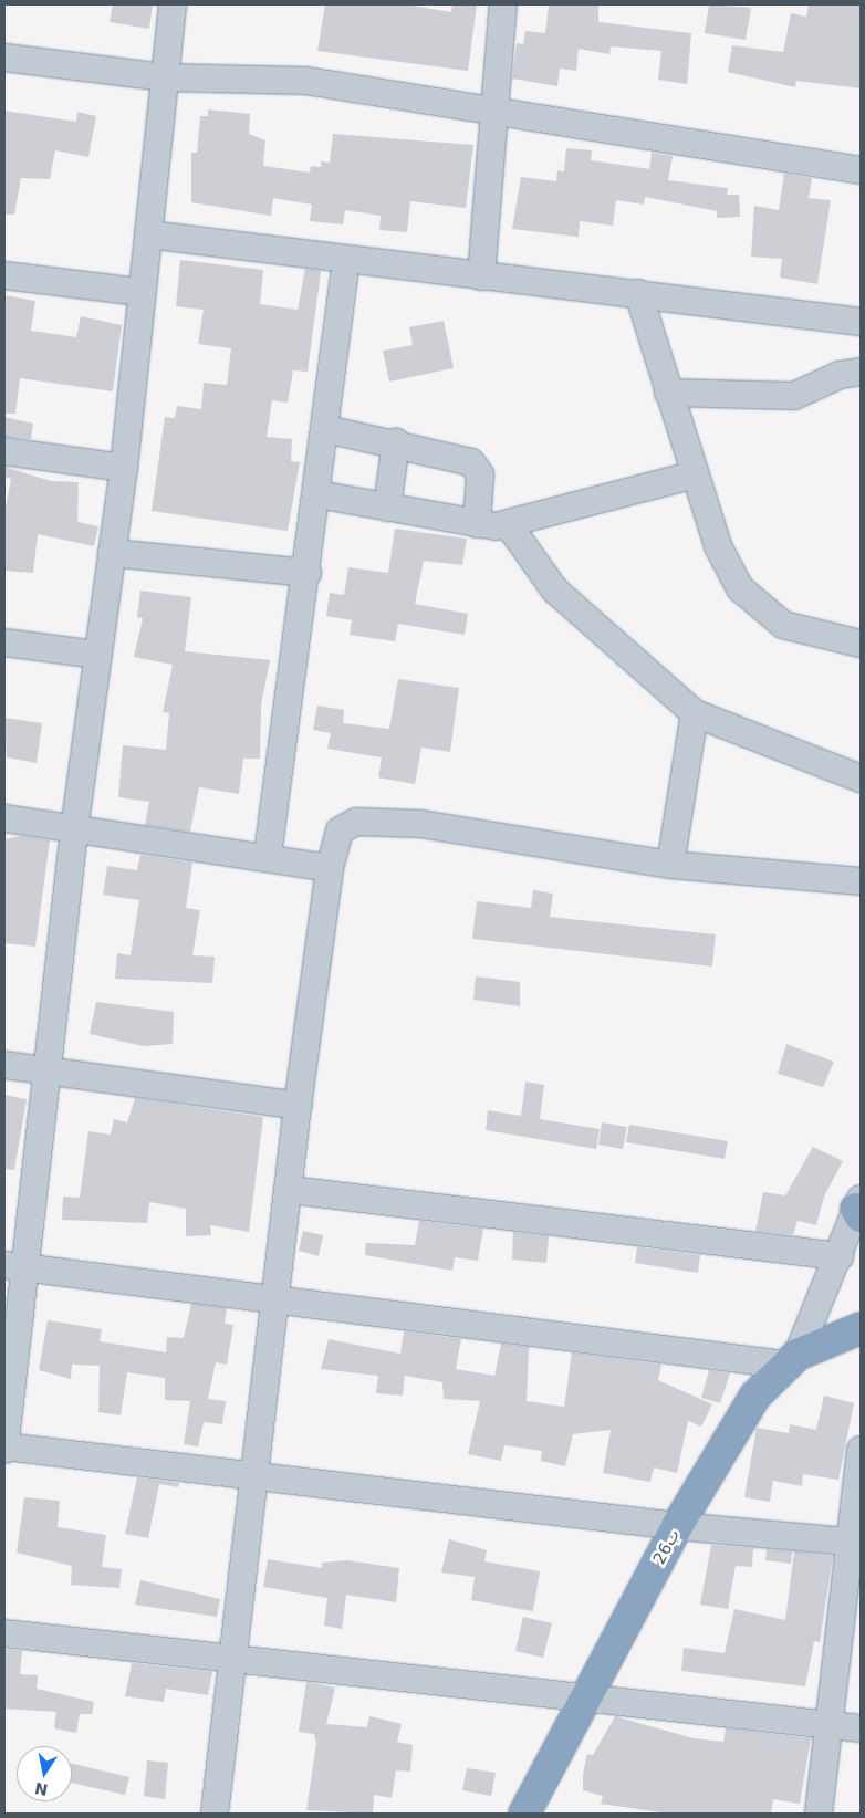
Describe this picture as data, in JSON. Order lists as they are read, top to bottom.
{
  "streets": {
    "highway": ["26ب"]
  },
  "north": "bottom"
}
